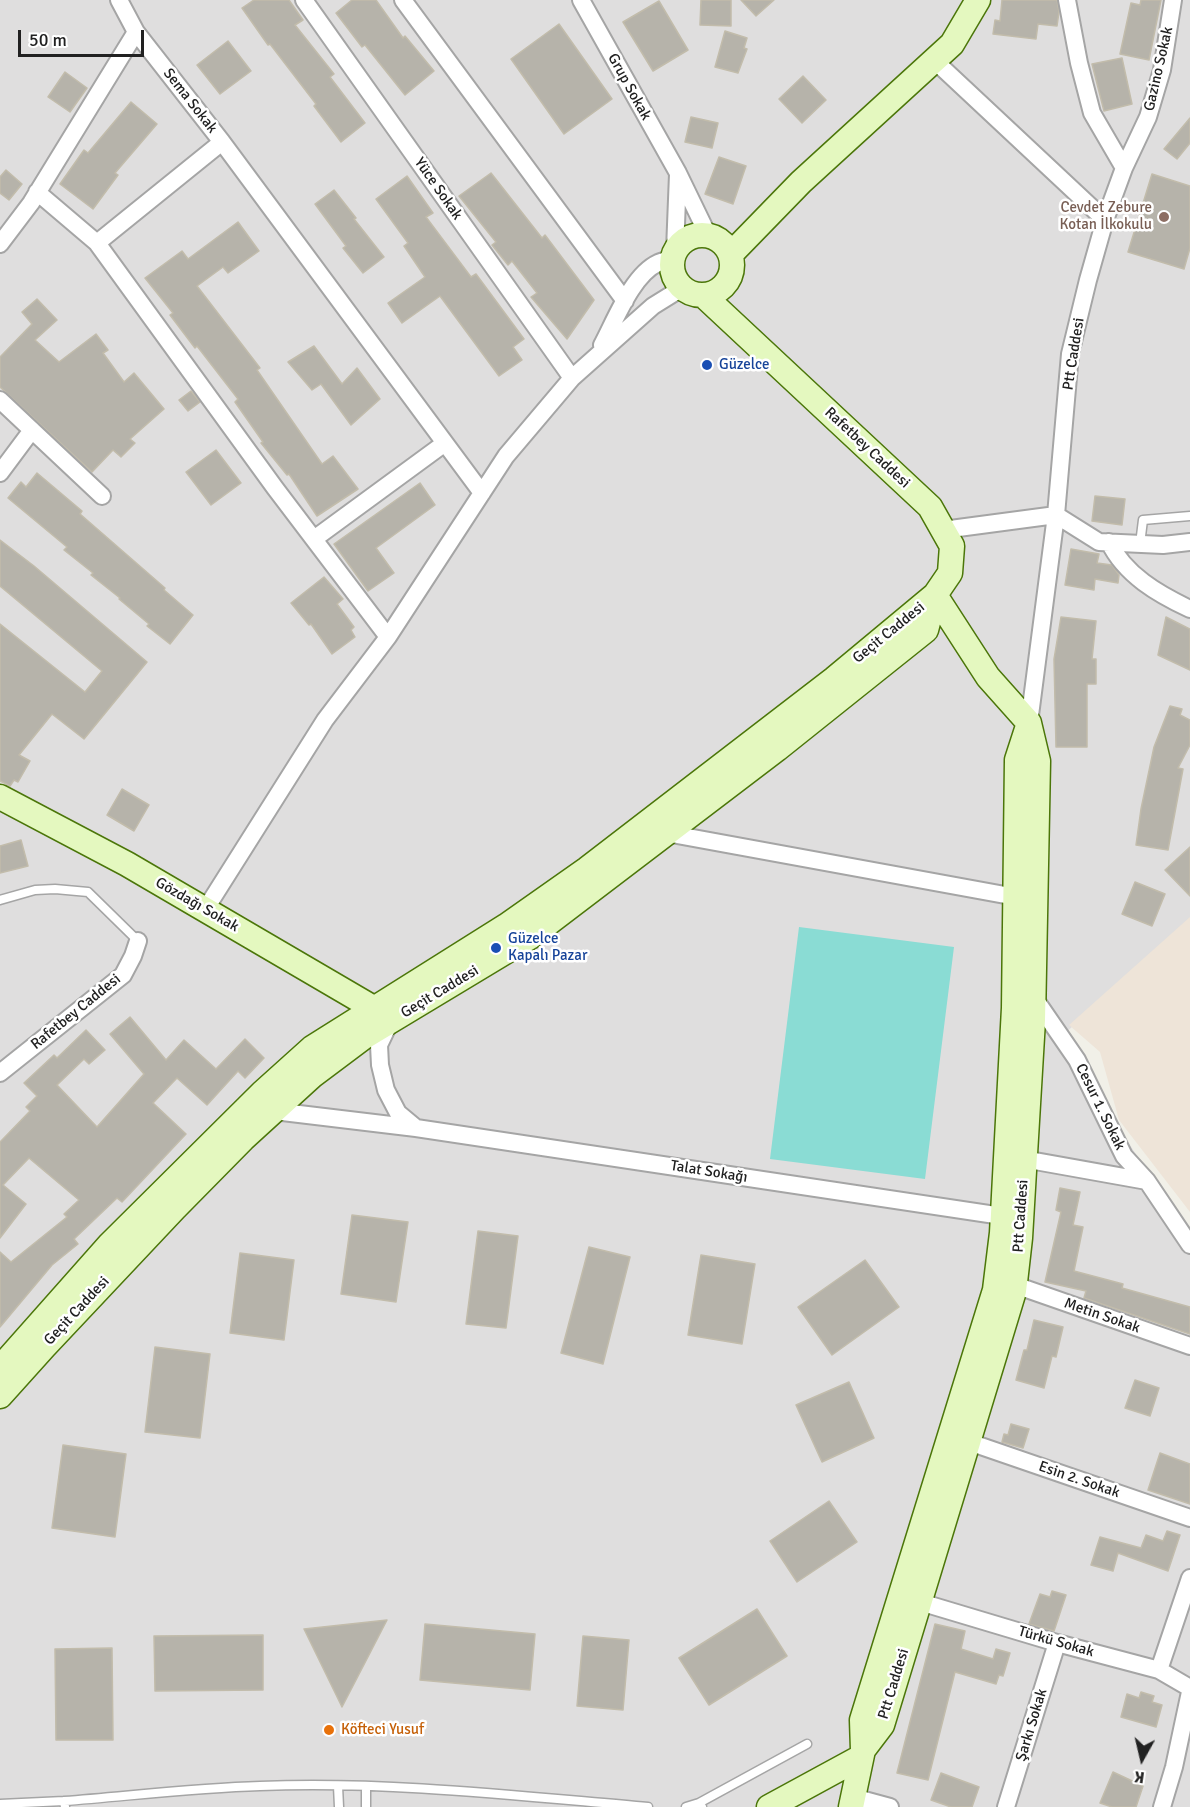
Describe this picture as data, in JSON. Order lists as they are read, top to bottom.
{
  "streets": {
    "main road": [
      "Ptt Caddesi",
      "Rafetbey Caddesi",
      "Geçit Caddesi",
      "Gözdağı Sokak"
    ],
    "street": [
      "Gazino Sokak",
      "Grup Sokak",
      "Sema Sokak",
      "Yüce Sokak",
      "Cesur 1. Sokak",
      "Talat Sokağı",
      "Metin Sokak",
      "Esin 2. Sokak",
      "Türkü Sokak",
      "Şarkı Sokak"
    ]
  },
  "crossings": [
    ["Gazino Sokak", "Ptt Caddesi"],
    ["Grup Sokak", "Rafetbey Caddesi"],
    ["Ptt Caddesi", "Cesur 1. Sokak"],
    ["Ptt Caddesi", "Talat Sokağı"],
    ["Ptt Caddesi", "Metin Sokak"],
    ["Ptt Caddesi", "Esin 2. Sokak"],
    ["Ptt Caddesi", "Türkü Sokak"],
    ["Rafetbey Caddesi", "Geçit Caddesi"],
    ["Geçit Caddesi", "Gözdağı Sokak"],
    ["Geçit Caddesi", "Talat Sokağı"],
    ["Türkü Sokak", "Şarkı Sokak"]
  ],
  "places": [
    "Cevdet Zebure Kotan İlkokulu",
    "Güzelce",
    "Güzelce Kapalı Pazar",
    "Köfteci Yusuf"
  ],
  "scale_bar": "50 m",
  "north": "bottom"
}
